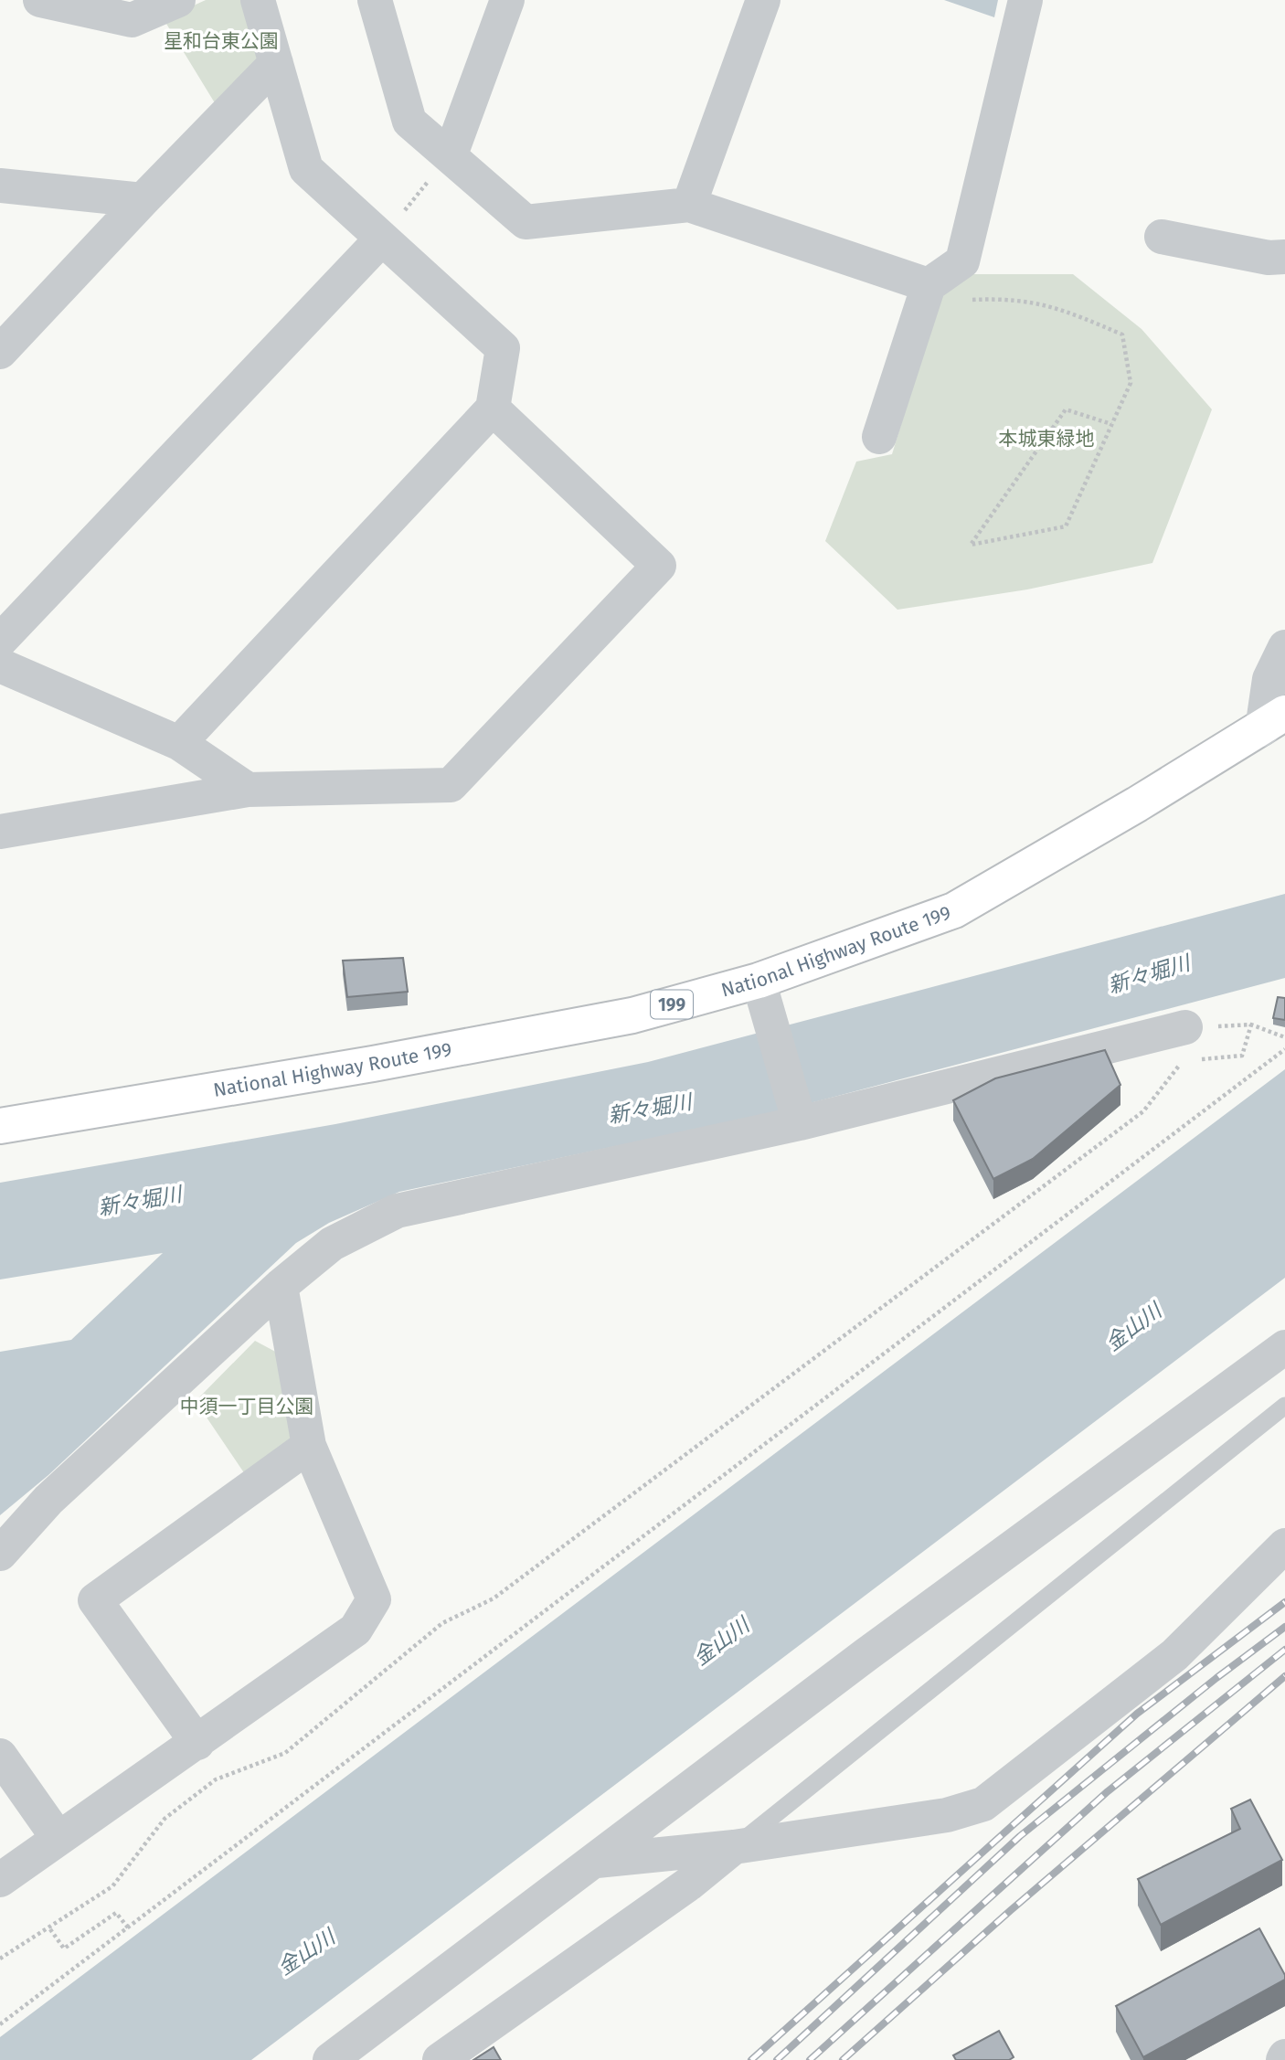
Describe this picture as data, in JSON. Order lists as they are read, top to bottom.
{
  "streets": {
    "highway": ["National Highway Route 199", "199"]
  },
  "water": ["新々堀川", "金山川"],
  "parks": ["星和台東公園", "本城東緑地", "中須一丁目公園"]
}
